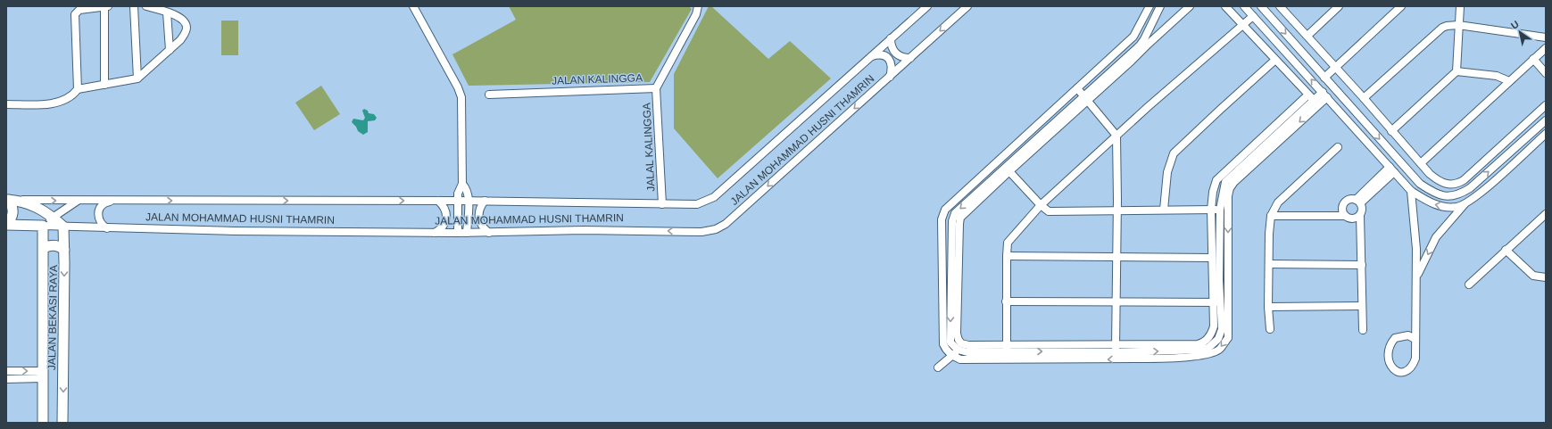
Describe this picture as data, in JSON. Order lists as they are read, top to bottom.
{
  "streets": {
    "main road": ["JALAN MOHAMMAD HUSNI THAMRIN", "JALAN BEKASI RAYA"],
    "street": ["JALAN KALINGGA", "JALAL KALINGGA"]
  },
  "crossings": [
    ["JALAN KALINGGA", "JALAL KALINGGA"],
    ["JALAN MOHAMMAD HUSNI THAMRIN", "JALAL KALINGGA"],
    ["JALAN MOHAMMAD HUSNI THAMRIN", "JALAN BEKASI RAYA"]
  ],
  "north": "top left"
}
